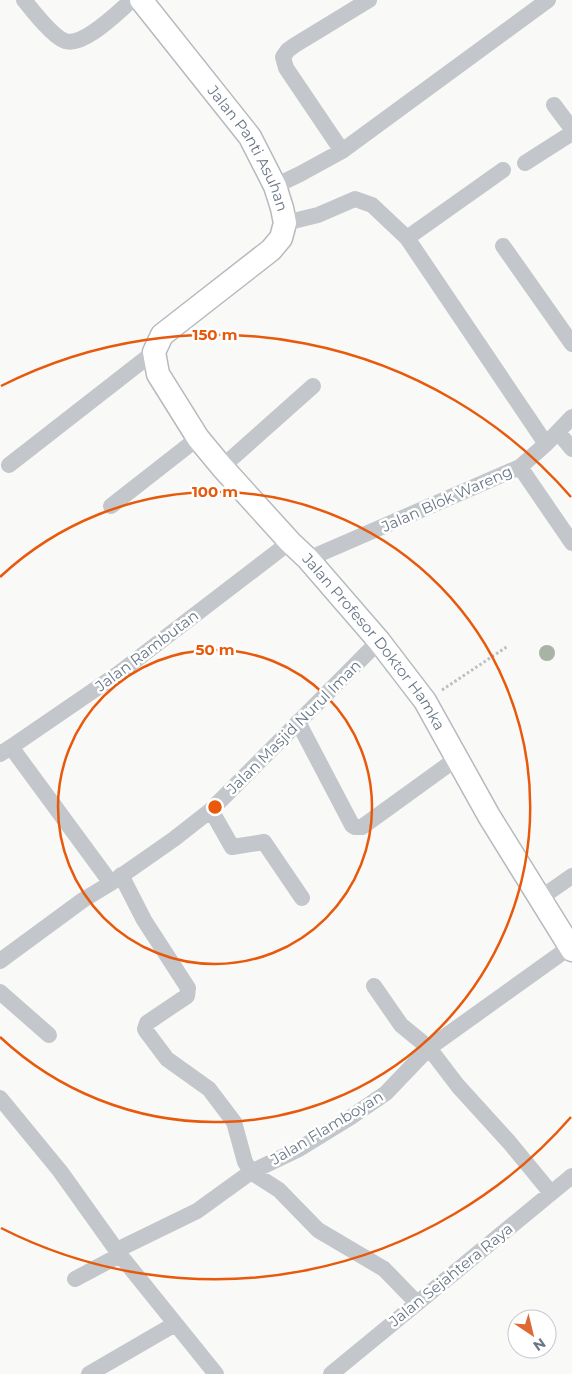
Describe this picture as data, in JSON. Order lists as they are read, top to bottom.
{
  "streets": {
    "street": [
      "Jalan Panti Asuhan",
      "Jalan Blok Wareng",
      "Jalan Profesor Doktor Hamka",
      "Jalan Rambutan",
      "Jalan Masjid Nurul Iman",
      "Jalan Flamboyan",
      "Jalan Sejahtera Raya"
    ]
  },
  "crossings": [
    ["Jalan Panti Asuhan", "Jalan Profesor Doktor Hamka"],
    ["Jalan Blok Wareng", "Jalan Profesor Doktor Hamka"],
    ["Jalan Profesor Doktor Hamka", "Jalan Rambutan"],
    ["Jalan Profesor Doktor Hamka", "Jalan Masjid Nurul Iman"],
    ["Jalan Profesor Doktor Hamka", "Jalan Flamboyan"]
  ],
  "north": "bottom right",
  "rings": ["150 m", "100 m", "50 m"]
}
